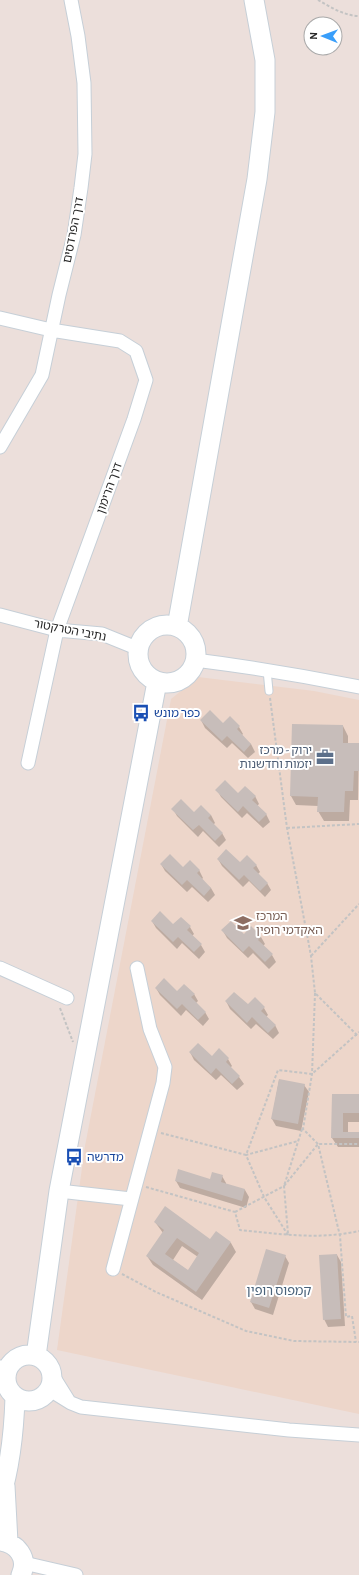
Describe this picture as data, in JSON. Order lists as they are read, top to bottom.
{
  "streets": {
    "street": ["דרך הפרדסים", "דרך הרימון", "נתיבי הטרקטור"]
  },
  "crossings": [
    ["דרך הפרדסים", "דרך הרימון"],
    ["דרך הרימון", "נתיבי הטרקטור"]
  ],
  "districts": ["קמפוס רופין"],
  "places": {
    "bus stop": ["כפר מונש", "מדרשה"],
    "office": ["ירוק - מרכז יזמות וחדשנות"],
    "school or university": ["המרכז האקדמי רופין"]
  },
  "north": "left"
}
